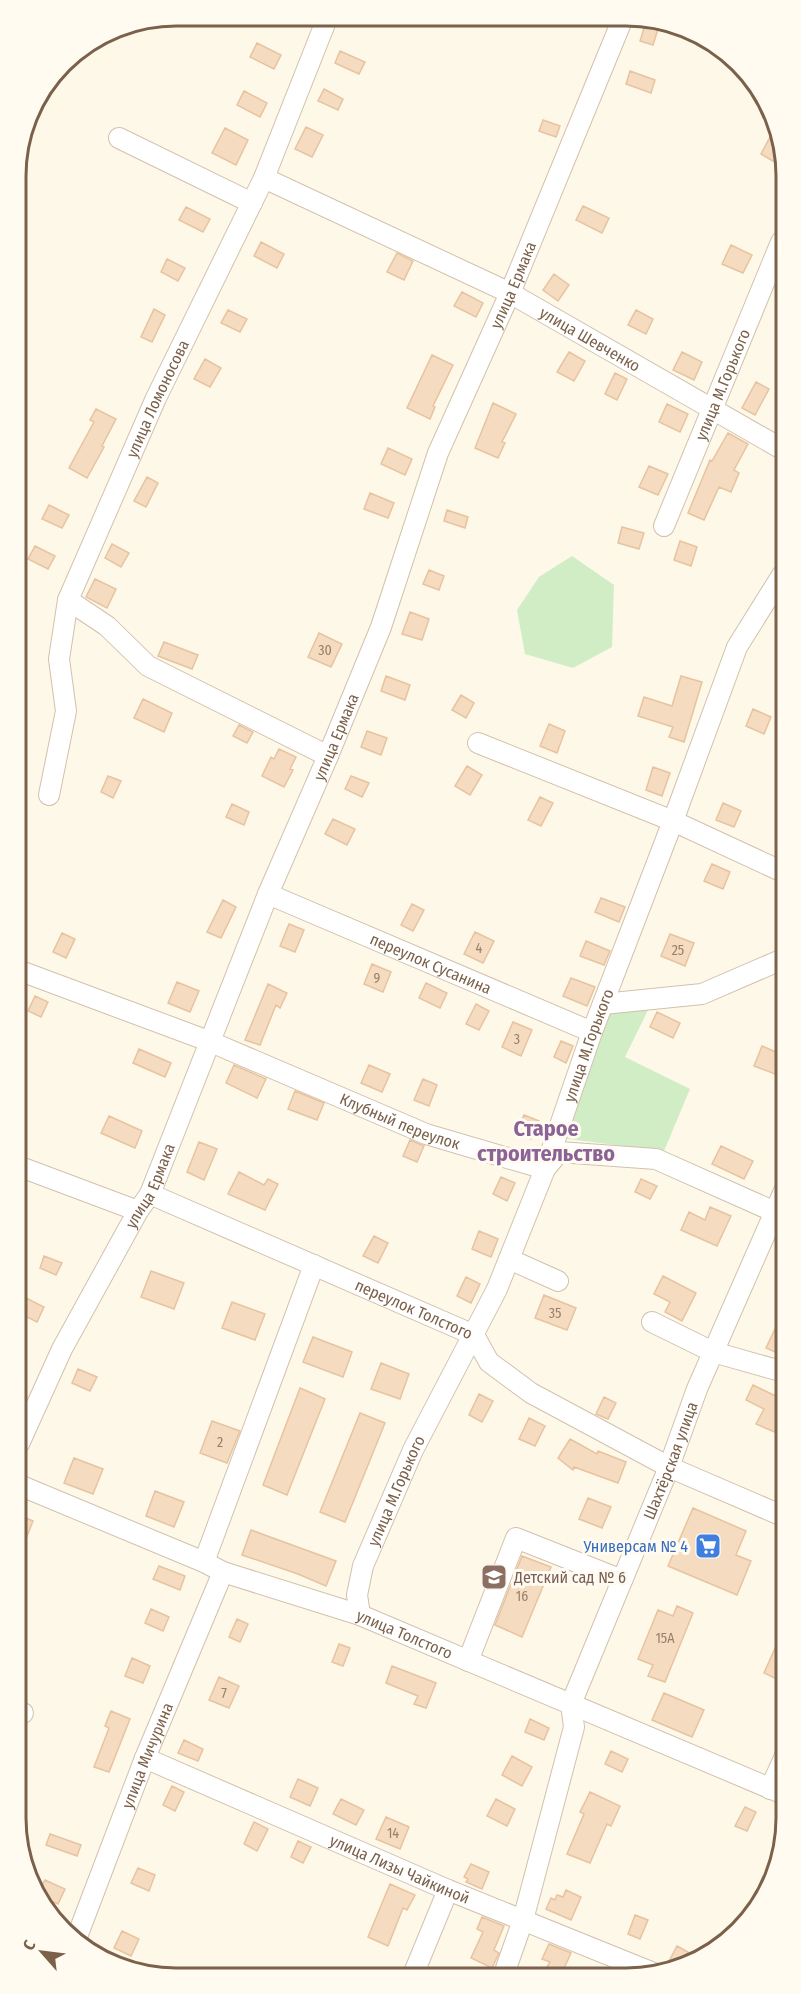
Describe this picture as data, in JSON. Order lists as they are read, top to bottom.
{
  "streets": {
    "street": [
      "улица Ермака",
      "улица Шевченко",
      "улица М.Горького",
      "улица Ломоносова",
      "переулок Сусанина",
      "Клубный переулок",
      "переулок Толстого",
      "Шахтёрская улица",
      "улица Толстого",
      "улица Мичурина",
      "улица Лизы Чайкиной"
    ]
  },
  "crossings": [
    ["улица Ермака", "улица Шевченко"],
    ["улица Ермака", "переулок Сусанина"],
    ["улица Ермака", "Клубный переулок"],
    ["улица Ермака", "переулок Толстого"],
    ["улица Шевченко", "улица М.Горького"],
    ["улица Шевченко", "улица Ломоносова"],
    ["улица М.Горького", "переулок Сусанина"],
    ["улица М.Горького", "Клубный переулок"],
    ["улица М.Горького", "переулок Толстого"],
    ["улица М.Горького", "улица Толстого"],
    ["переулок Толстого", "Шахтёрская улица"],
    ["Шахтёрская улица", "улица Толстого"],
    ["Шахтёрская улица", "улица Лизы Чайкиной"],
    ["улица Толстого", "улица Мичурина"],
    ["улица Мичурина", "улица Лизы Чайкиной"]
  ],
  "districts": ["Старое строительство"],
  "places": {
    "supermarket": ["Универсам № 4"],
    "school or university": ["Детский сад № 6"]
  },
  "house_numbers": [
    "30",
    "4",
    "25",
    "9",
    "3",
    "35",
    "2",
    "16",
    "15А",
    "7",
    "14"
  ],
  "north": "top left"
}
